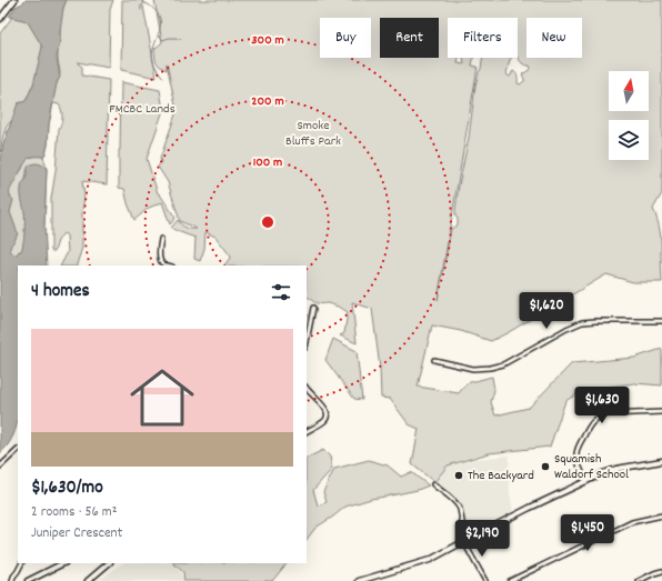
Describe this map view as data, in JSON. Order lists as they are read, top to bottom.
{
  "parks": ["FMCBC Lands", "Smoke Bluffs Park"],
  "places": ["Squamish Waldorf School", "The Backyard"],
  "north": "top",
  "page": {
    "chip": [
      "Buy",
      "Rent",
      "Filters",
      "New"
    ],
    "heading": "4 homes",
    "price": [
      "$1,620",
      "$1,630",
      "$1,450",
      "$2,190"
    ],
    "list": [
      {
        "name": "$1,630/mo",
        "note": "2 rooms · 56 m² · Juniper Crescent"
      }
    ]
  },
  "rings": ["300 m", "200 m", "100 m"]
}
